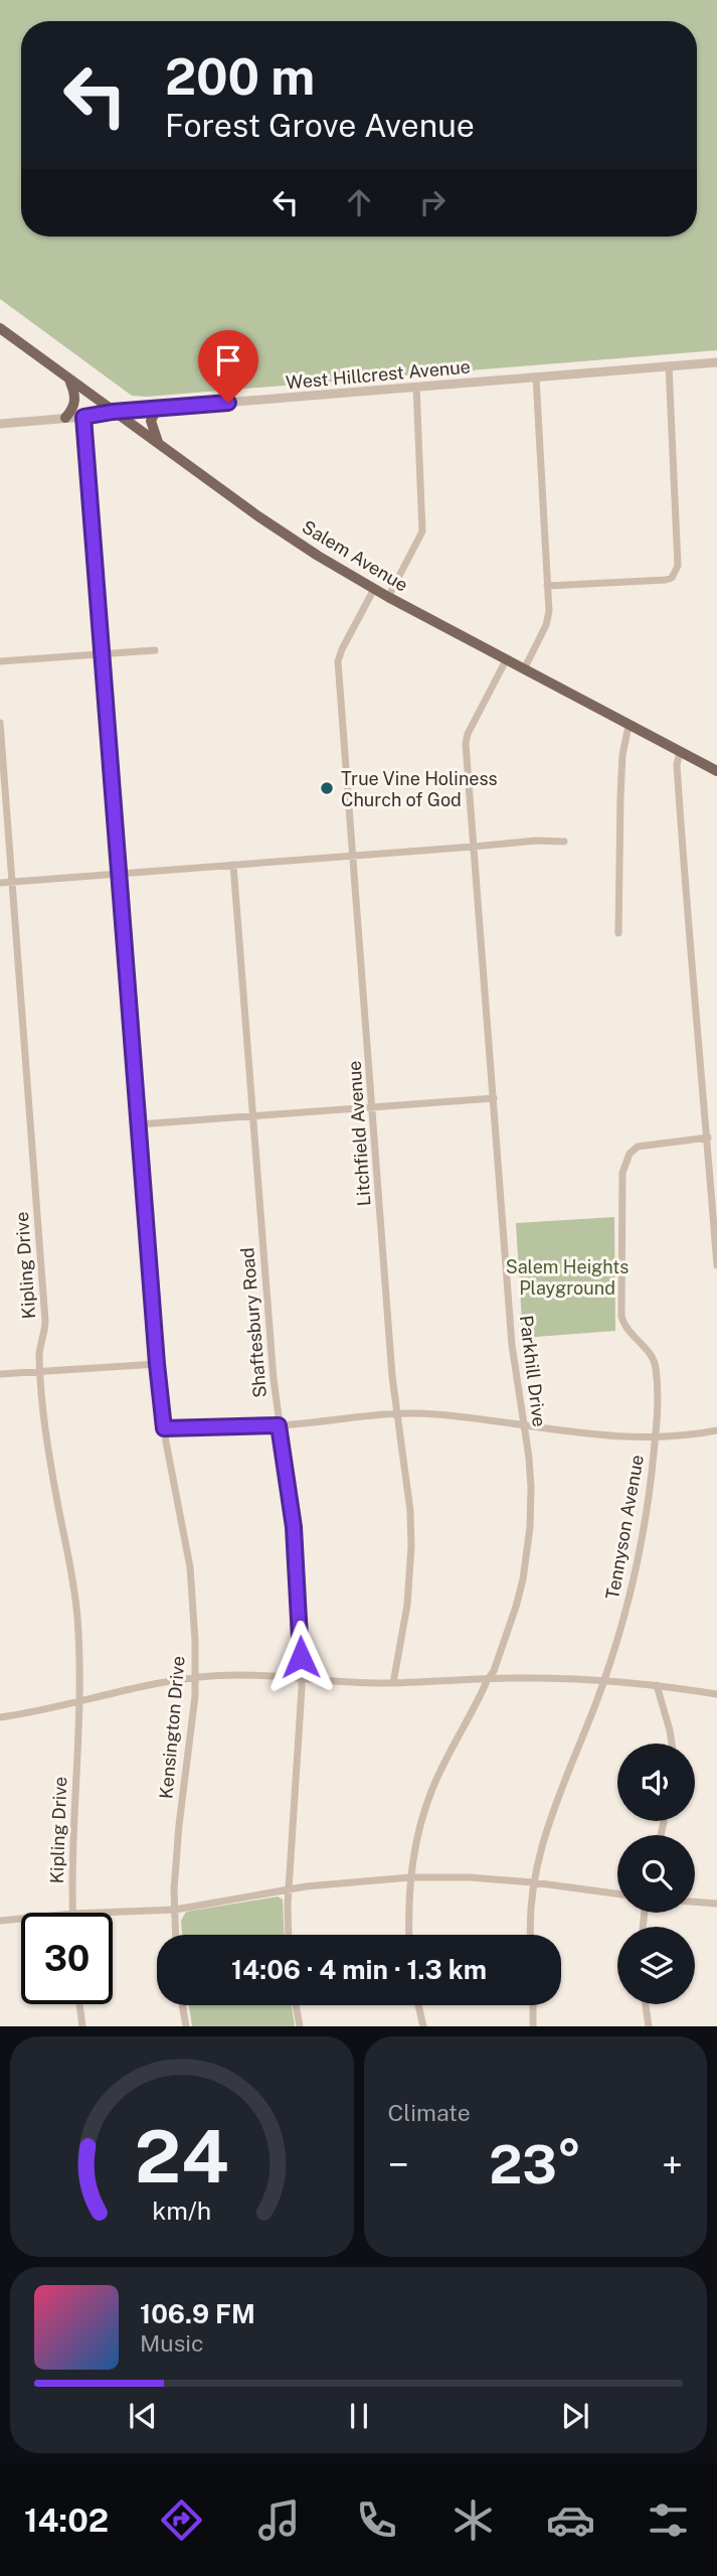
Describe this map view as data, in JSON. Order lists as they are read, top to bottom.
{
  "streets": {
    "main road": ["Salem Avenue"],
    "street": [
      "West Hillcrest Avenue",
      "Litchfield Avenue",
      "Kipling Drive",
      "Shaftesbury Road",
      "Parkhill Drive",
      "Tennyson Avenue",
      "Kensington Drive"
    ]
  },
  "crossings": [
    ["West Hillcrest Avenue", "Salem Avenue"],
    ["West Hillcrest Avenue", "Kensington Drive"],
    ["Salem Avenue", "Litchfield Avenue"],
    ["Salem Avenue", "Parkhill Drive"]
  ],
  "parks": ["Salem Heights Playground"],
  "places": ["True Vine Holiness Church of God"],
  "page": {
    "turn": ["200 m", "Forest Grove Avenue"],
    "limit": "30",
    "trip": "14:06 · 4 min · 1.3 km",
    "tile": "Climate",
    "heat": ["−", "23°", "+"],
    "song": ["106.9 FM", "Music"],
    "tabs": "14:02",
    "gauge": ["24", "km/h"]
  }
}
